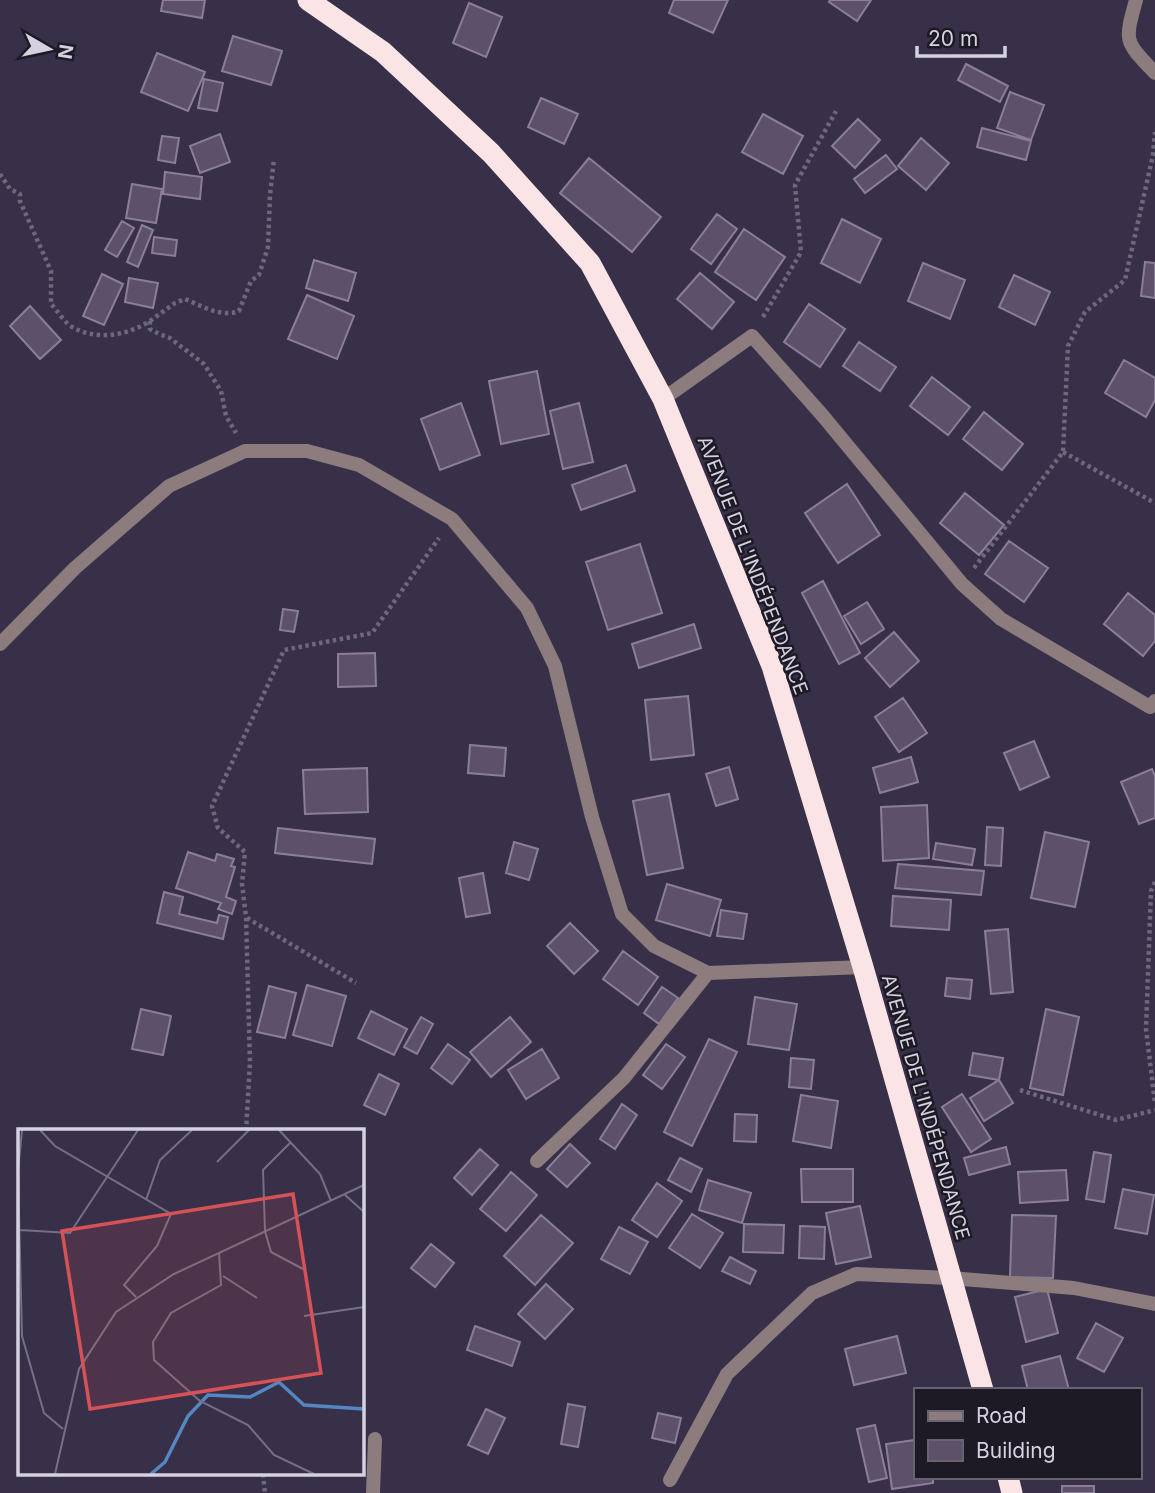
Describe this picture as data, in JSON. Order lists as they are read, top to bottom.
{
  "streets": {
    "highway": ["AVENUE DE L'INDÉPENDANCE"]
  },
  "legend": ["Road", "Building"],
  "scale_bar": "20 m",
  "north": "right"
}
